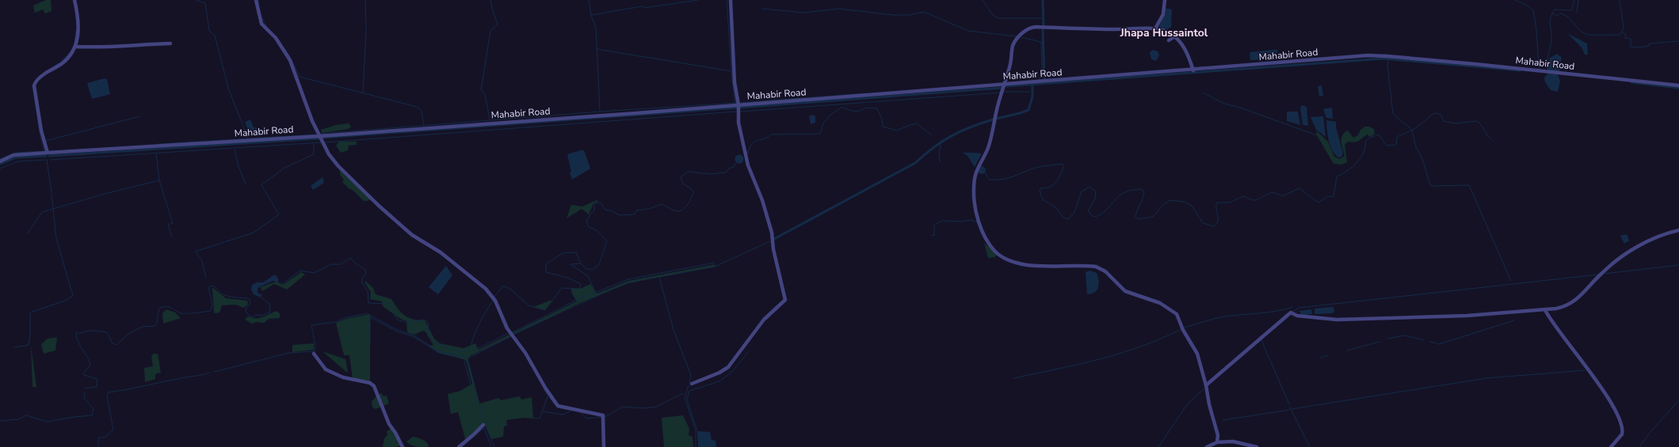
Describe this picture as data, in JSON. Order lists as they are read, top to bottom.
{
  "streets": {
    "street": ["Mahabir Road"]
  },
  "districts": ["Jhapa Hussaintol"]
}
